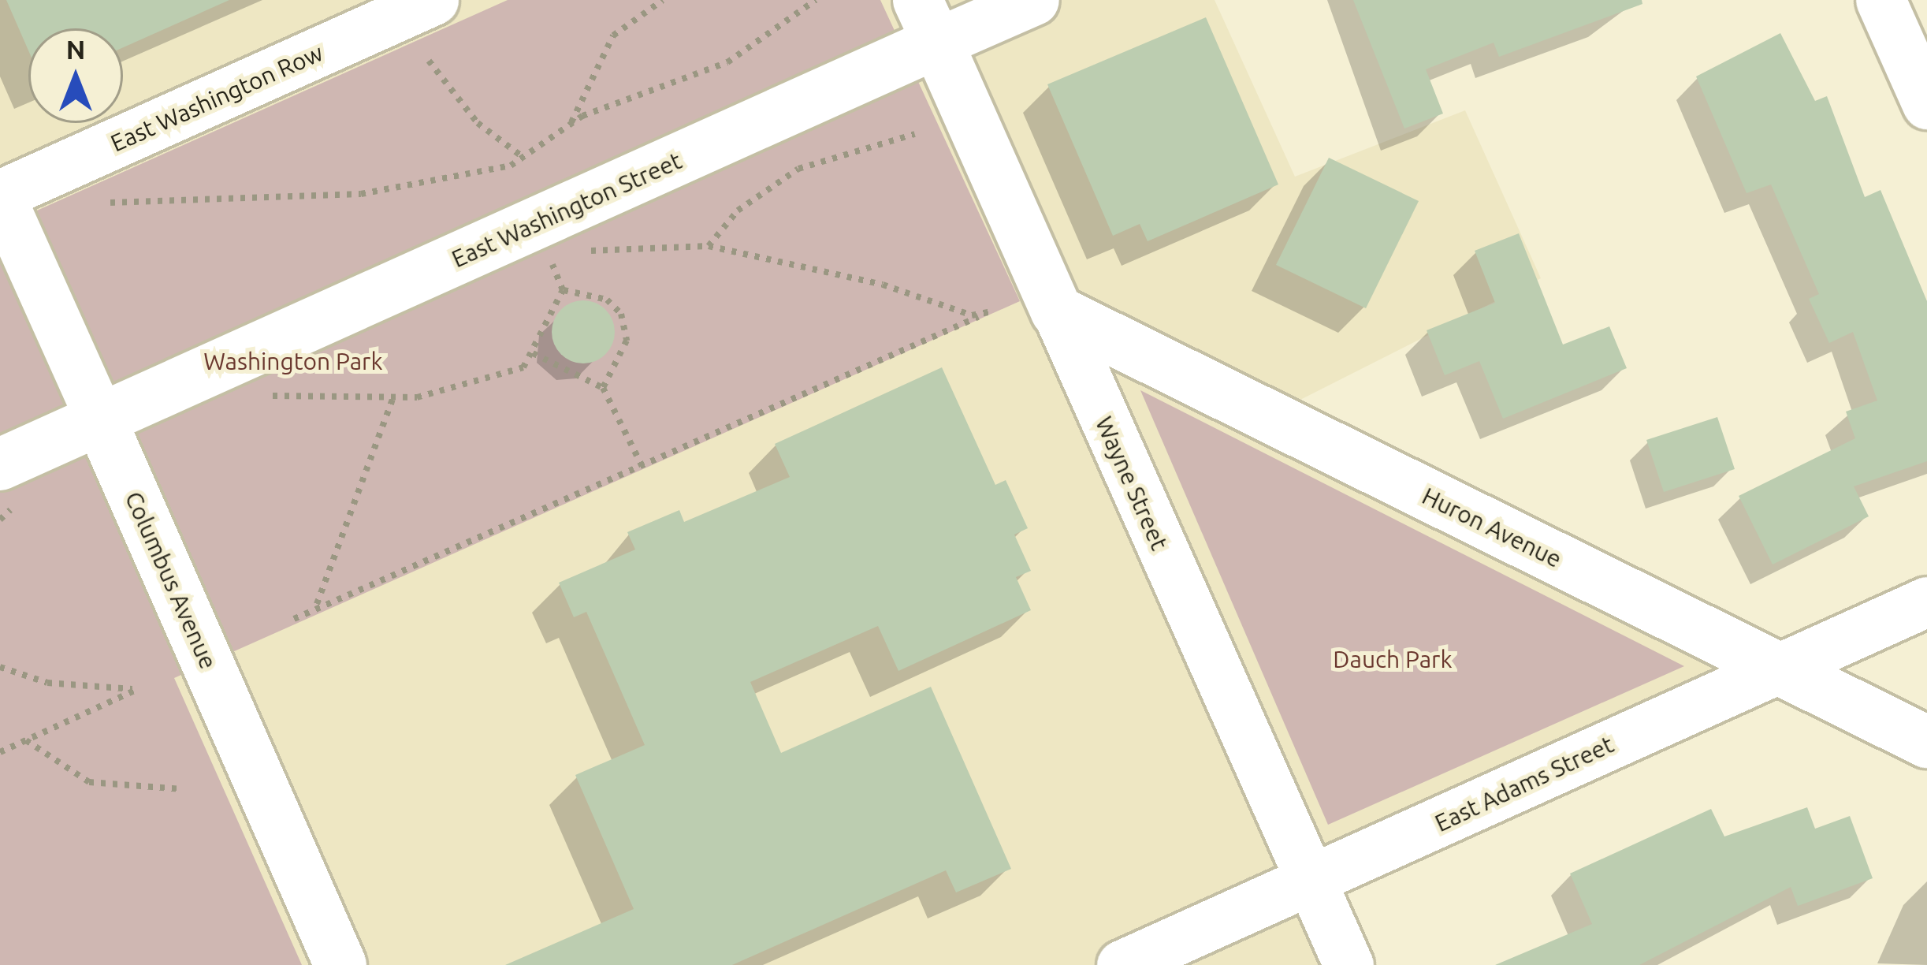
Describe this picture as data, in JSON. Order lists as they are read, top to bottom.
{
  "streets": {
    "main road": [
      "East Washington Street",
      "Wayne Street",
      "Huron Avenue",
      "Columbus Avenue"
    ],
    "street": ["East Washington Row", "East Adams Street"]
  },
  "crossings": [
    ["East Washington Row", "Columbus Avenue"],
    ["East Washington Street", "Wayne Street"],
    ["East Washington Street", "Columbus Avenue"],
    ["Wayne Street", "Huron Avenue"],
    ["Wayne Street", "East Adams Street"],
    ["Huron Avenue", "East Adams Street"]
  ],
  "parks": ["Washington Park", "Dauch Park"],
  "north": "top"
}
